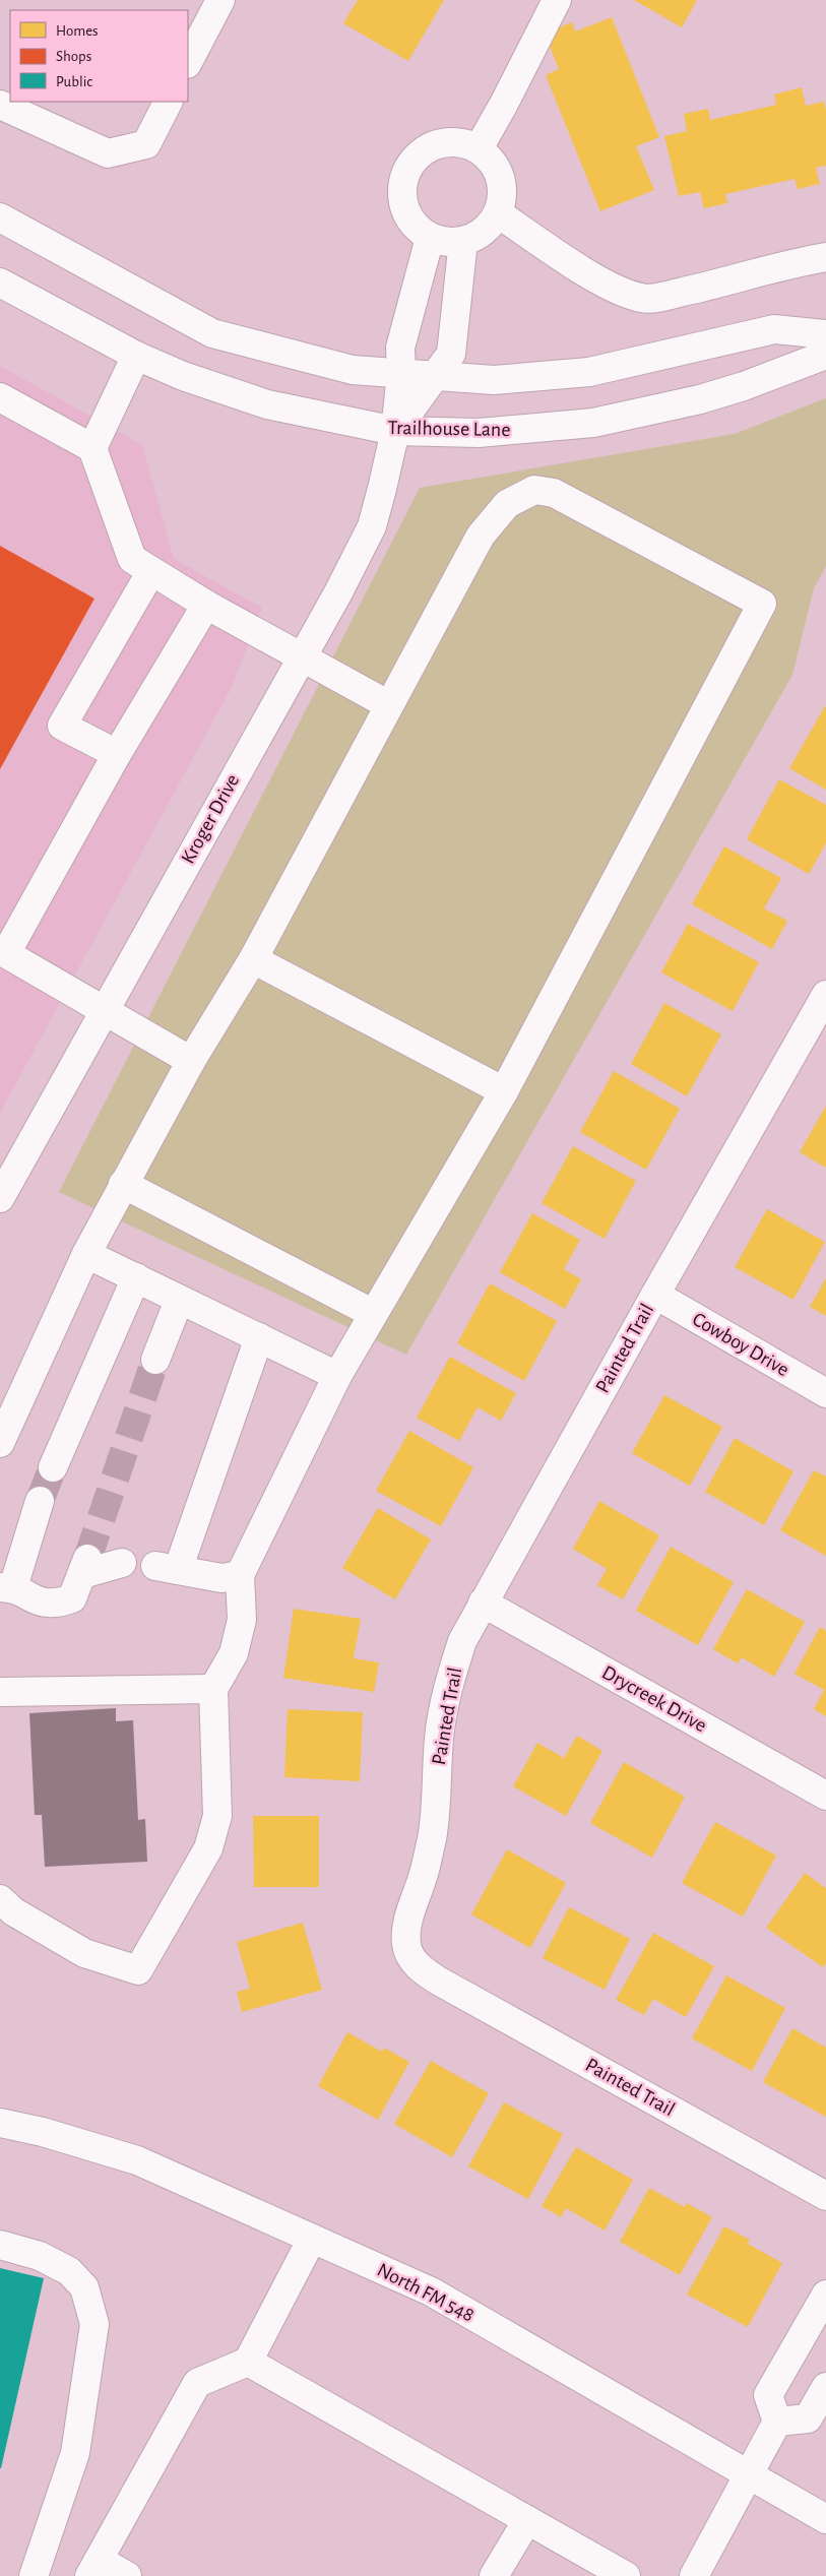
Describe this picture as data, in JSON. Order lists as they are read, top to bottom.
{
  "streets": {
    "street": [
      "Trailhouse Lane",
      "Kroger Drive",
      "Cowboy Drive",
      "Painted Trail",
      "Drycreek Drive",
      "North FM 548"
    ]
  },
  "crossings": [
    ["Trailhouse Lane", "Kroger Drive"],
    ["Cowboy Drive", "Painted Trail"],
    ["Painted Trail", "Drycreek Drive"]
  ],
  "legend": ["Homes", "Shops", "Public"]
}
